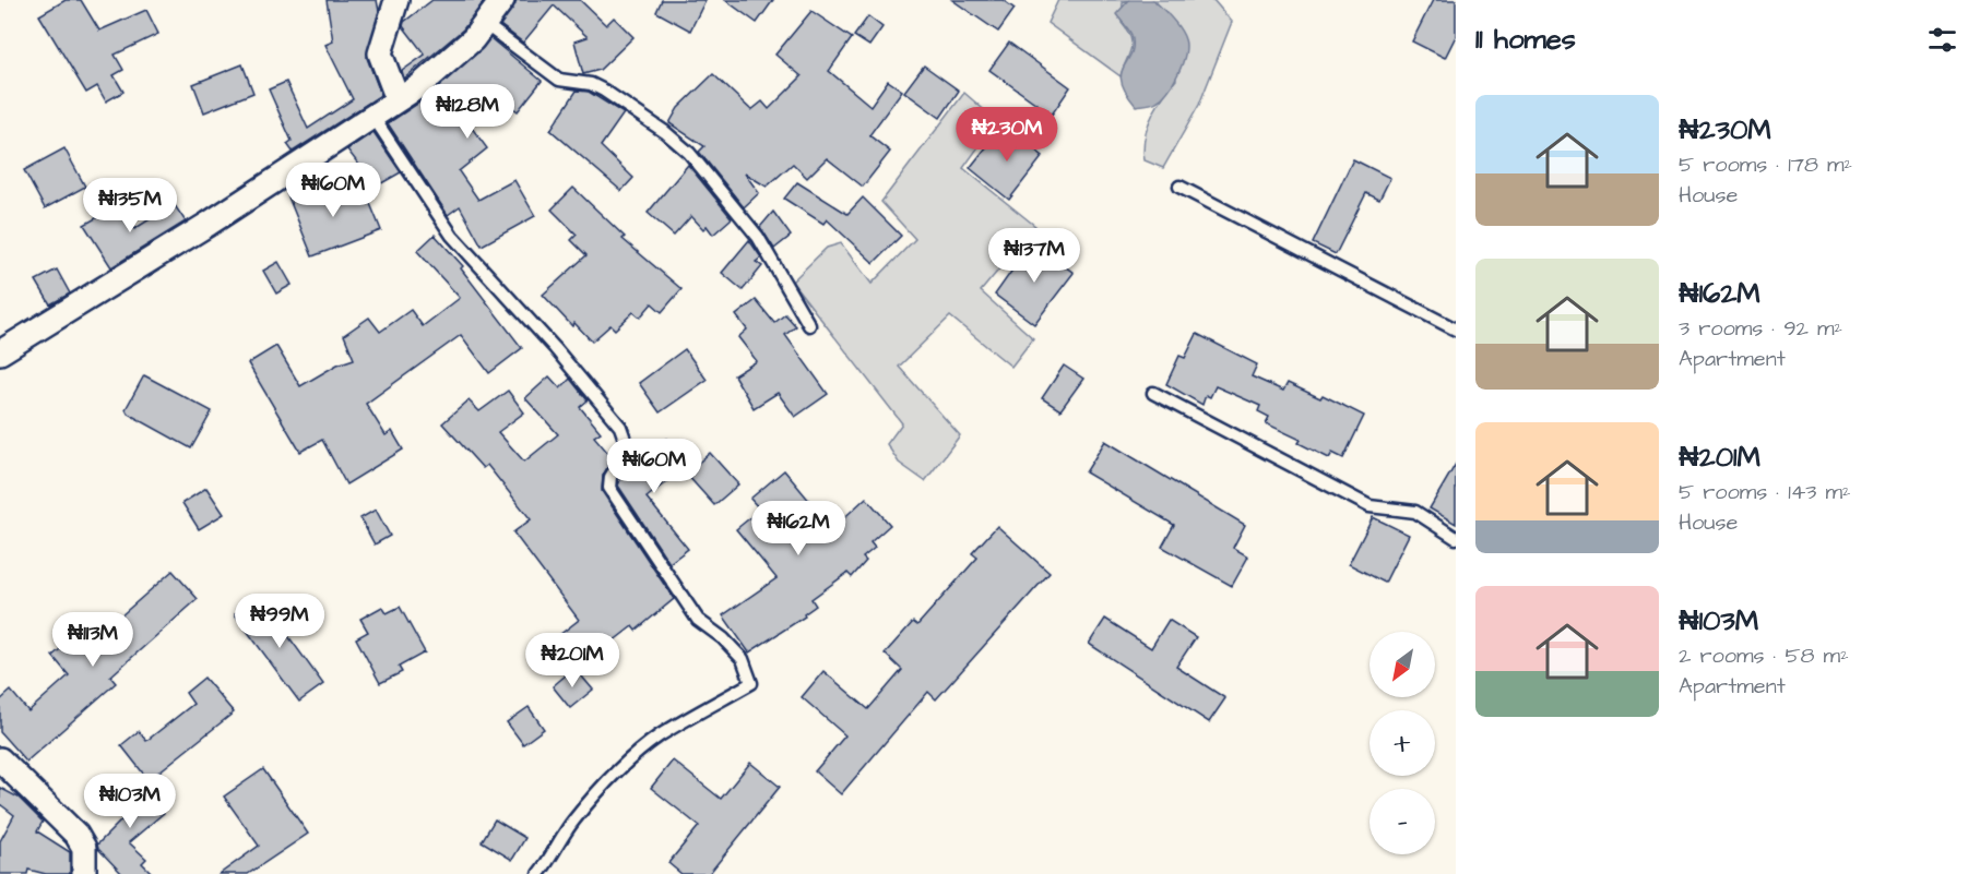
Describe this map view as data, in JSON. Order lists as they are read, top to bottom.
{
  "north": "bottom left",
  "page": {
    "heading": "11 homes",
    "list": [
      {
        "name": "₦230M",
        "note": "5 rooms · 178 m² · House"
      },
      {
        "name": "₦162M",
        "note": "3 rooms · 92 m² · Apartment"
      },
      {
        "name": "₦201M",
        "note": "5 rooms · 143 m² · House"
      },
      {
        "name": "₦103M",
        "note": "2 rooms · 58 m² · Apartment"
      }
    ],
    "price": [
      "₦128M",
      "₦230M",
      "₦160M",
      "₦135M",
      "₦137M",
      "₦160M",
      "₦162M",
      "₦99M",
      "₦113M",
      "₦201M",
      "₦103M"
    ],
    "map_buttons": ["+", "−"]
  }
}
